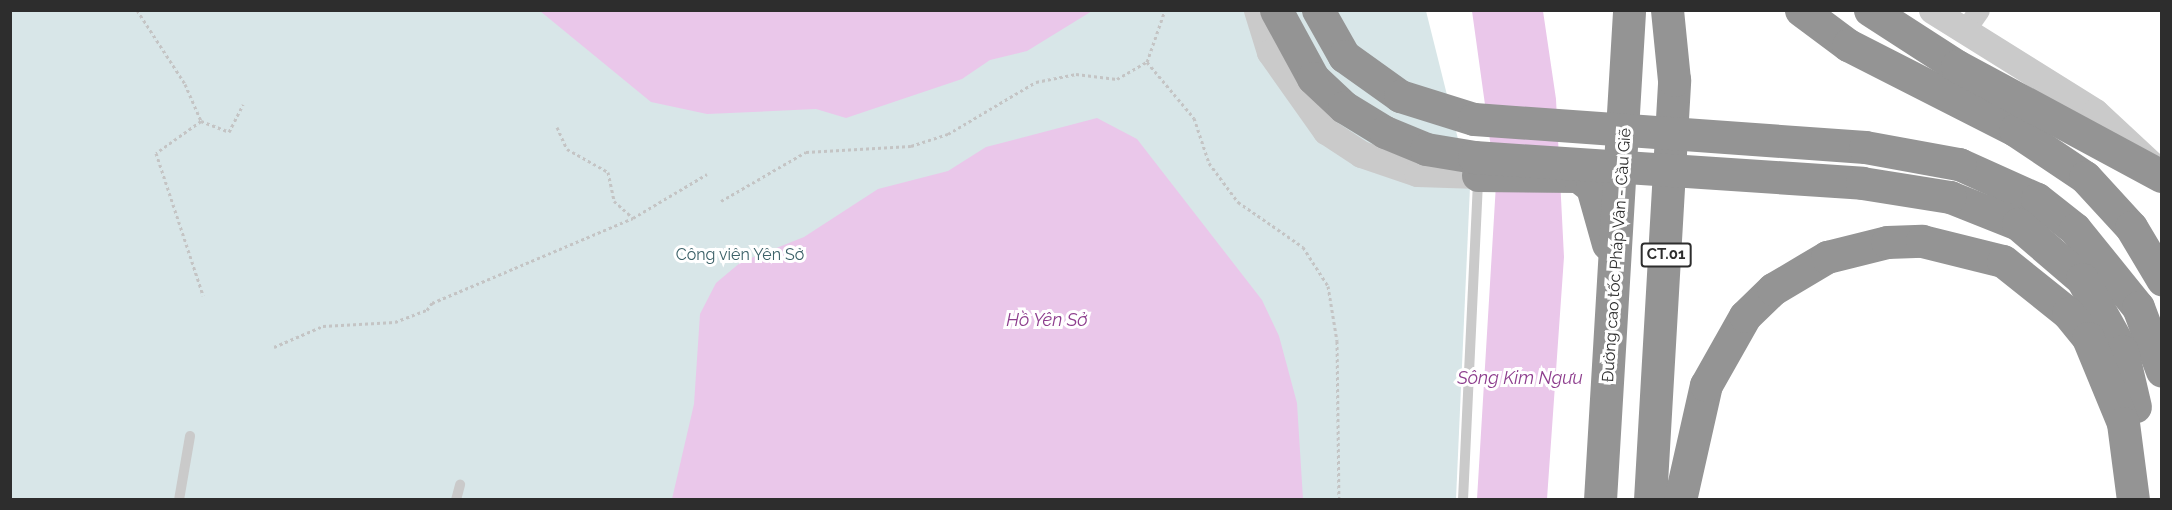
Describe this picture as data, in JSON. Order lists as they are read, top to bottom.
{
  "streets": {
    "highway": ["Đường cao tốc Pháp Vân - Cầu Giẽ", "CT.01"]
  },
  "water": ["Hồ Yên Sở", "Sông Kim Ngưu"],
  "parks": ["Công viên Yên Sở"]
}
